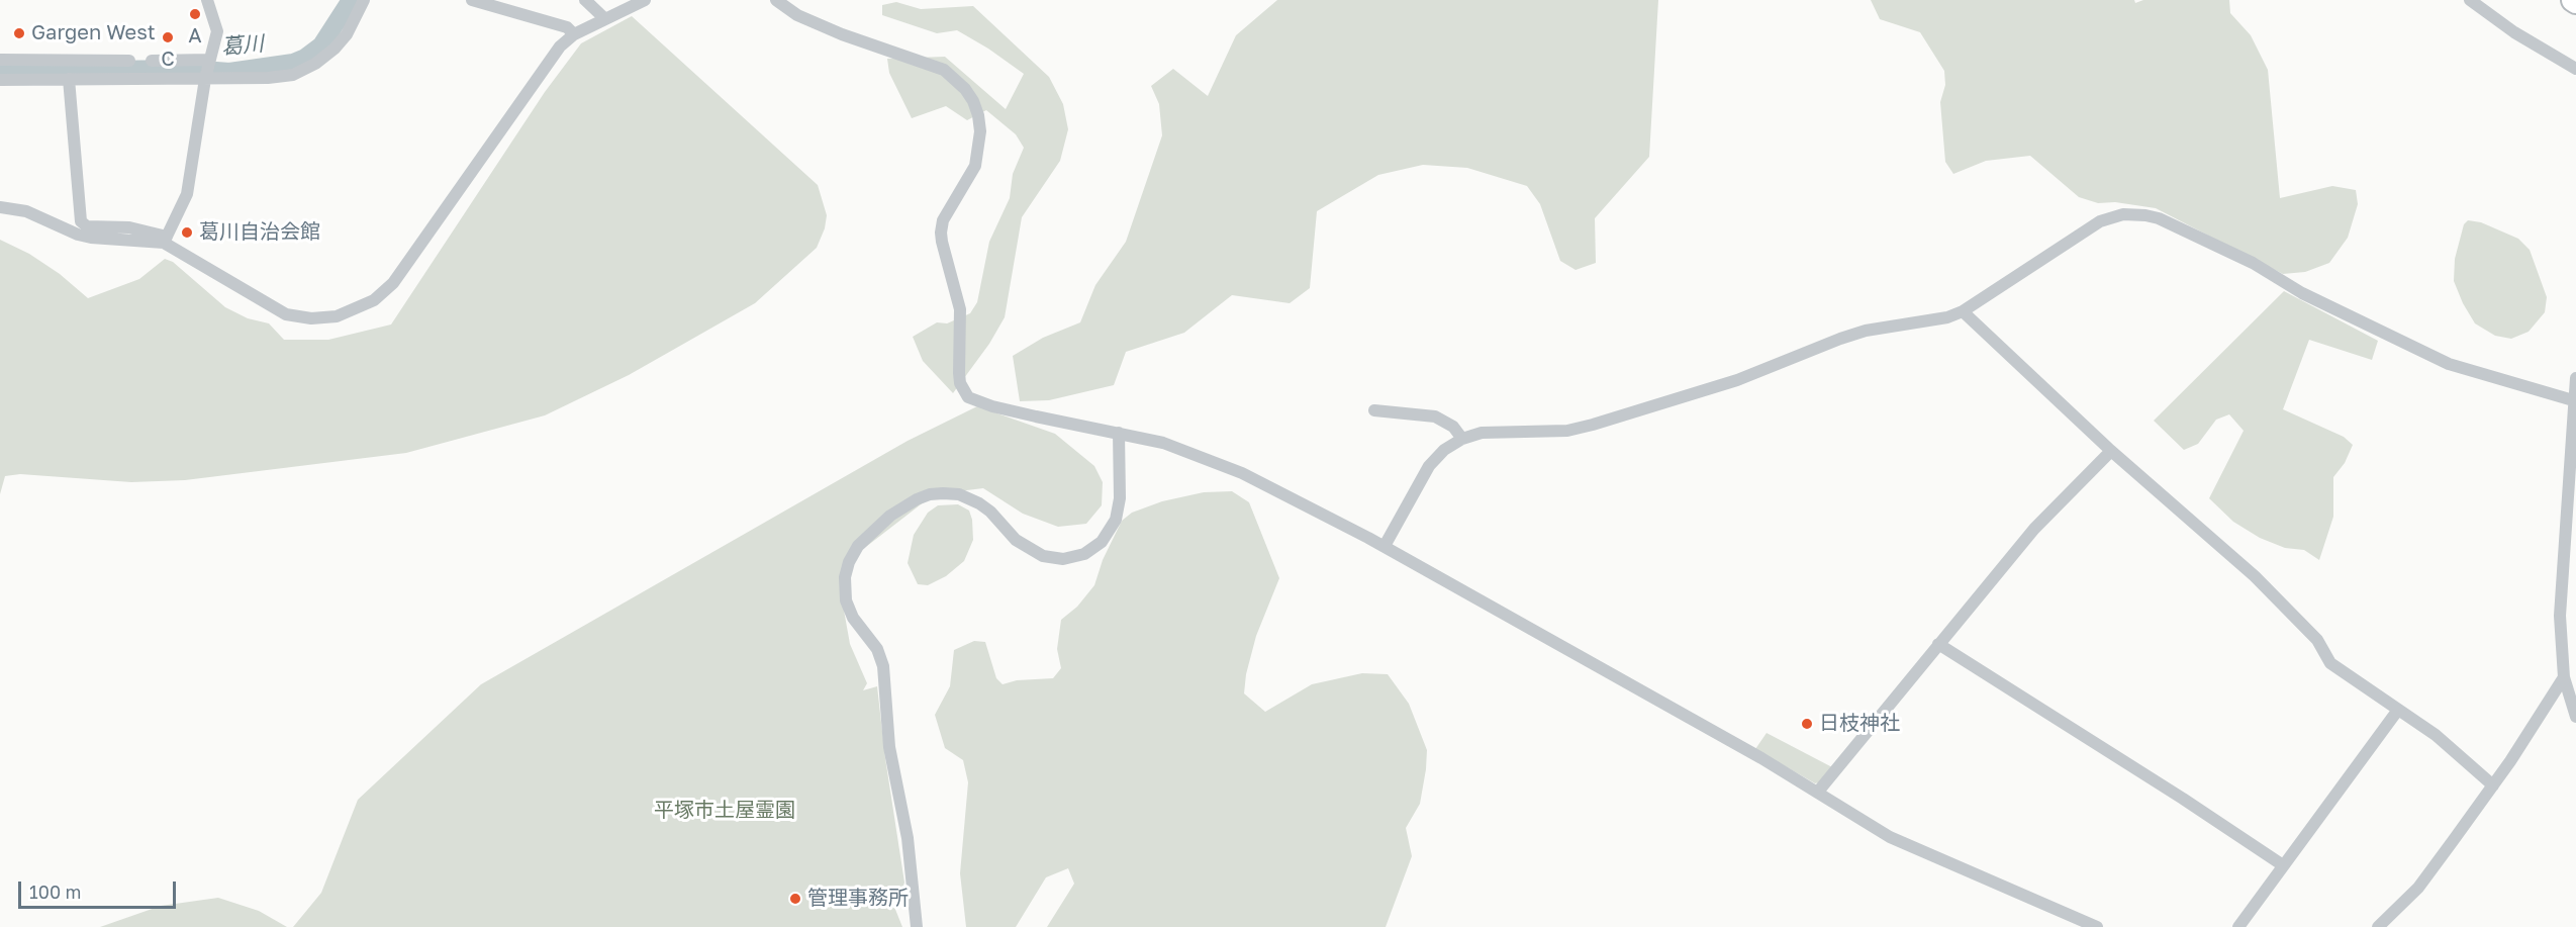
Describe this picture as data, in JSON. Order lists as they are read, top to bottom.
{
  "water": ["葛川"],
  "parks": ["平塚市土屋霊園"],
  "places": [
    "A",
    "Gargen West",
    "C",
    "葛川自治会館",
    "日枝神社",
    "管理事務所"
  ],
  "scale_bar": "100 m"
}
